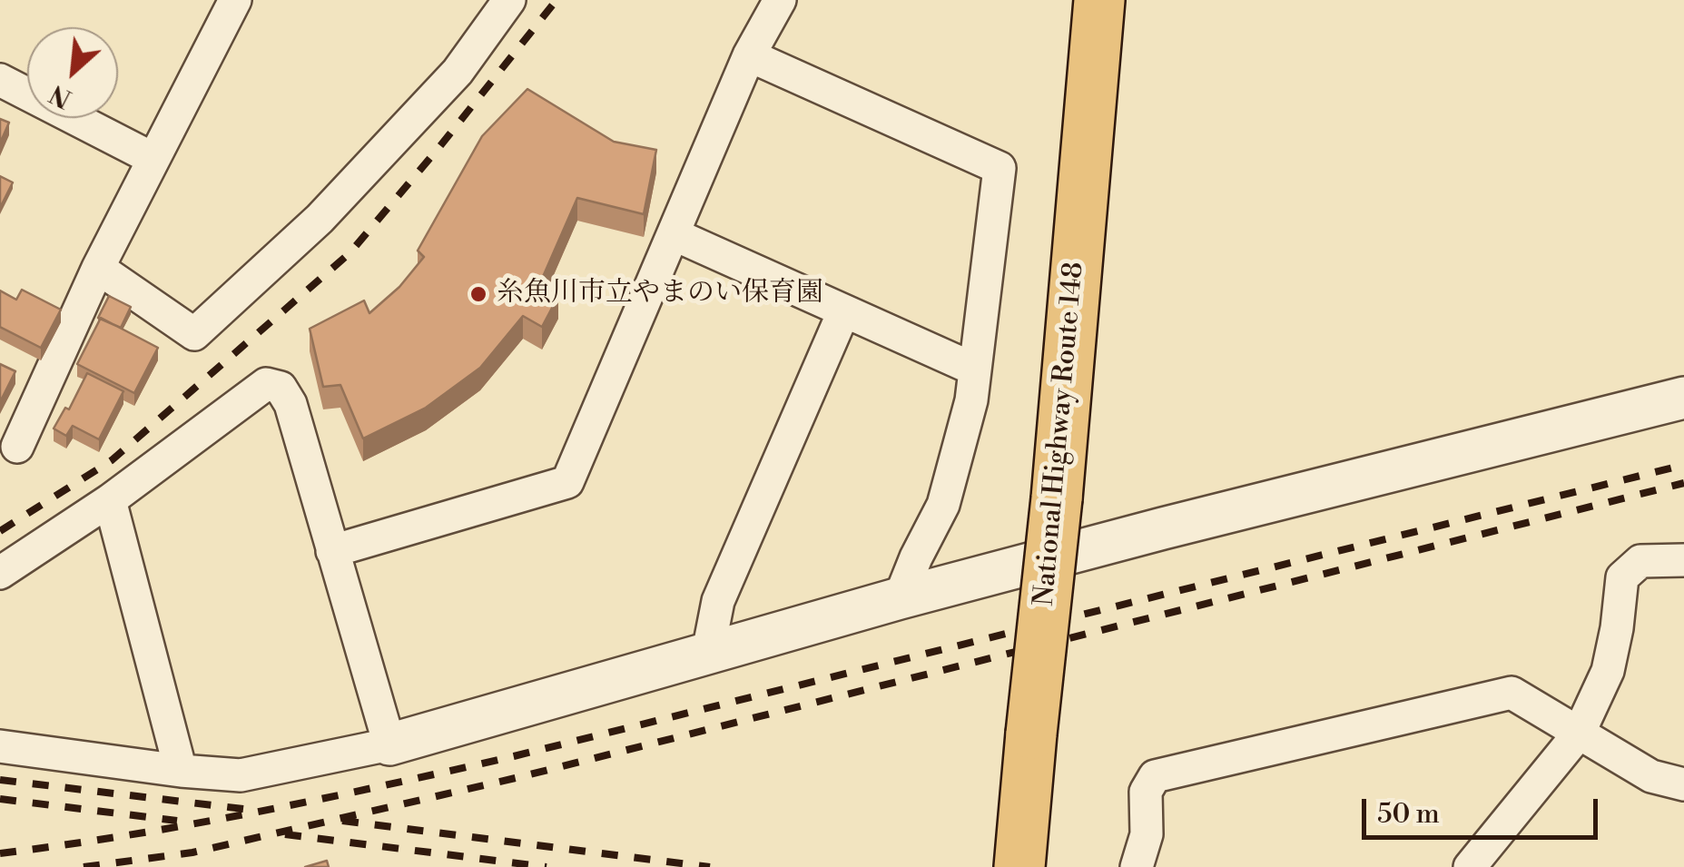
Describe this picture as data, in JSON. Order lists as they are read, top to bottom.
{
  "streets": {
    "highway": ["National Highway Route 148"]
  },
  "places": ["糸魚川市立やまのい保育園"],
  "scale_bar": "50 m",
  "north": "bottom left"
}
